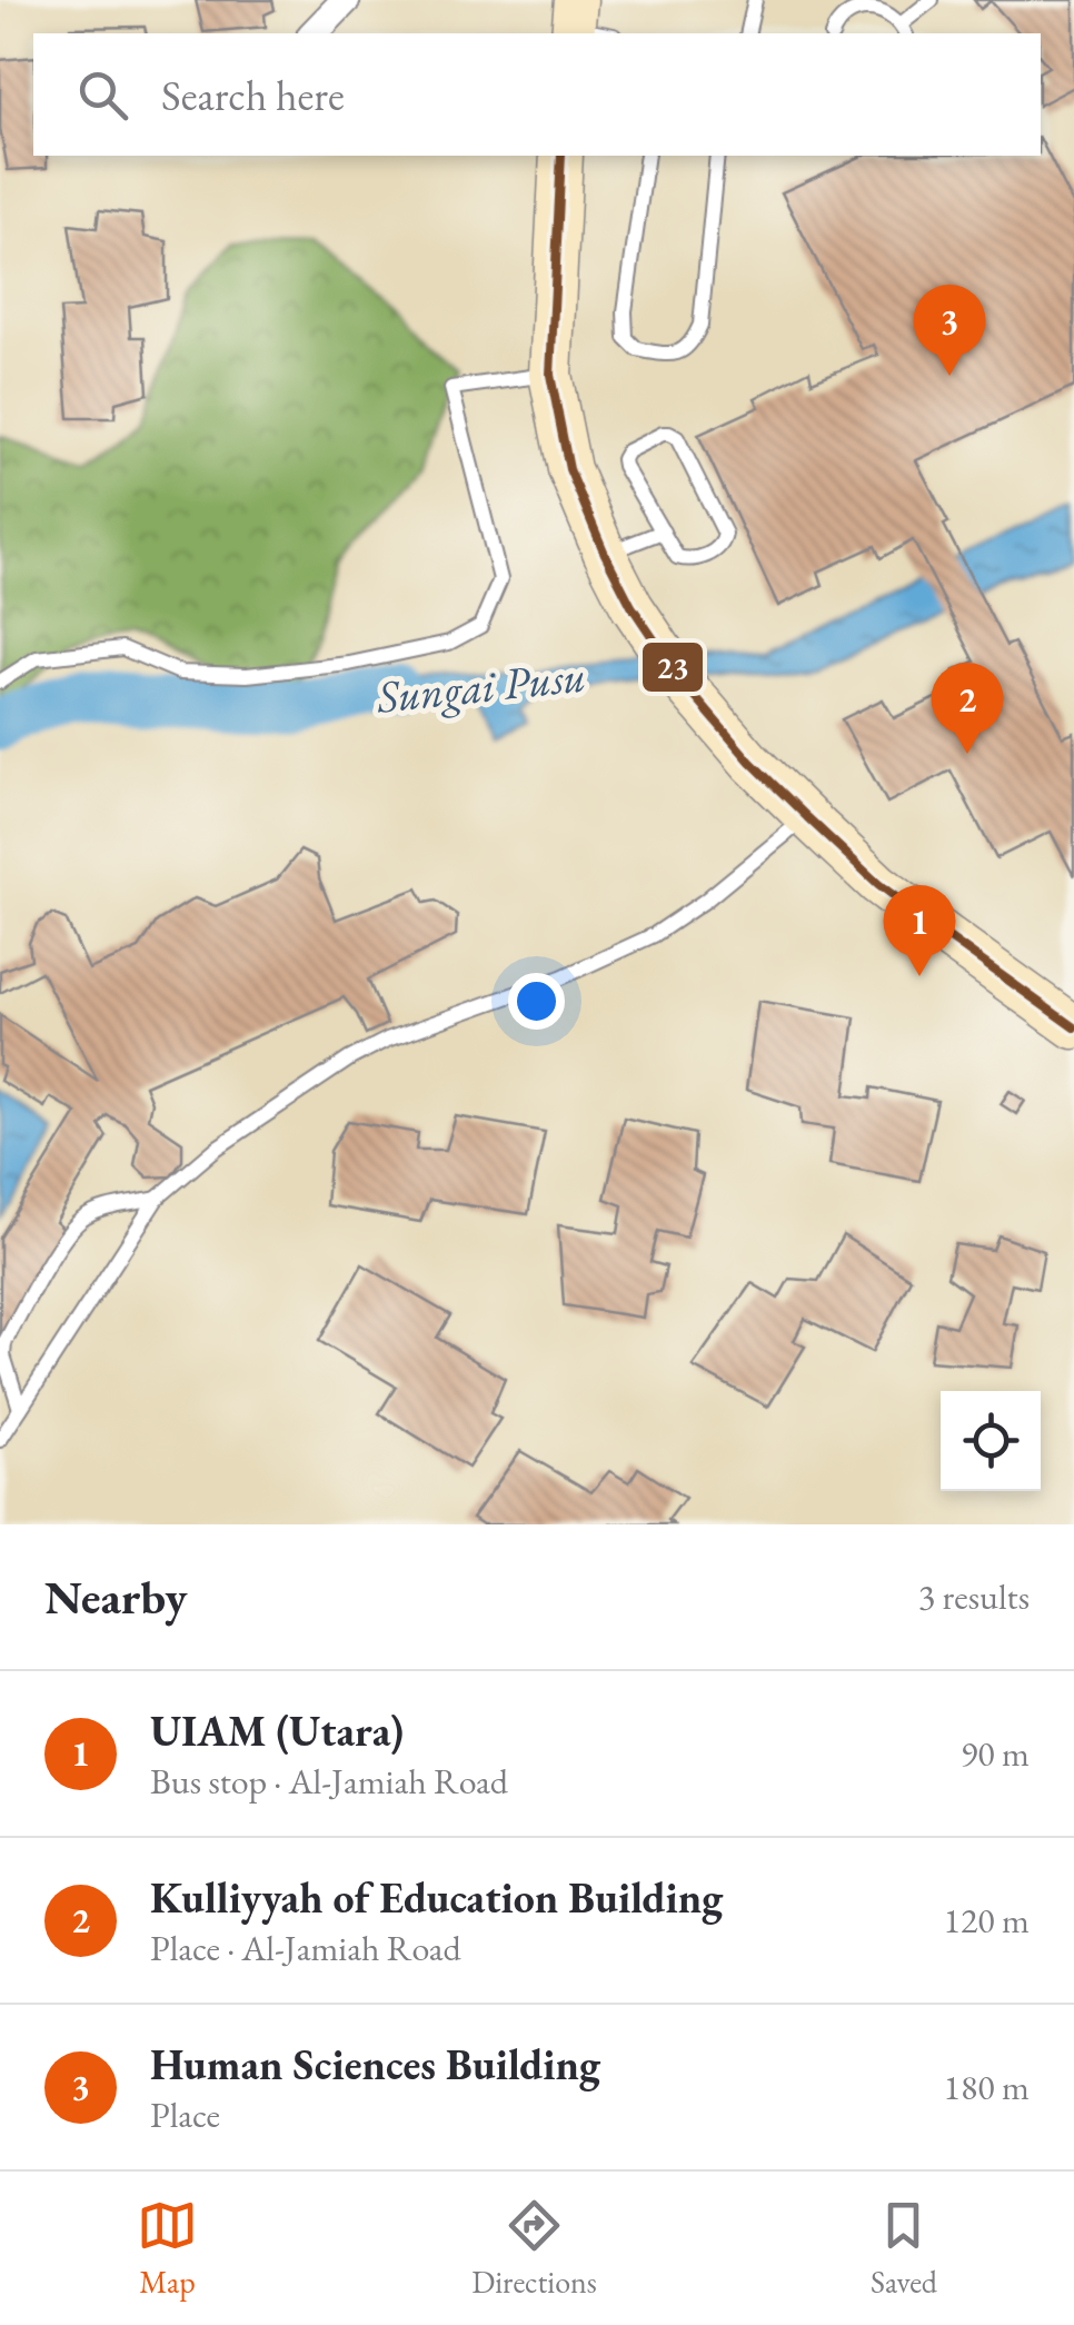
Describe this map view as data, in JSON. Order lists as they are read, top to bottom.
{
  "water": ["Sungai Pusu"],
  "lines": ["transit line 23"],
  "page": {
    "search": "Search here",
    "pins": ["3", "2", "1"],
    "heading": ["Nearby", "3 results"],
    "list": [
      {
        "mark": "1",
        "name": "UIAM (Utara)",
        "note": "Bus stop · Al-Jamiah Road",
        "value": "90 m"
      },
      {
        "mark": "2",
        "name": "Kulliyyah of Education Building",
        "note": "Place · Al-Jamiah Road",
        "value": "120 m"
      },
      {
        "mark": "3",
        "name": "Human Sciences Building",
        "note": "Place",
        "value": "180 m"
      }
    ],
    "nav": ["Map", "Directions", "Saved"]
  }
}
